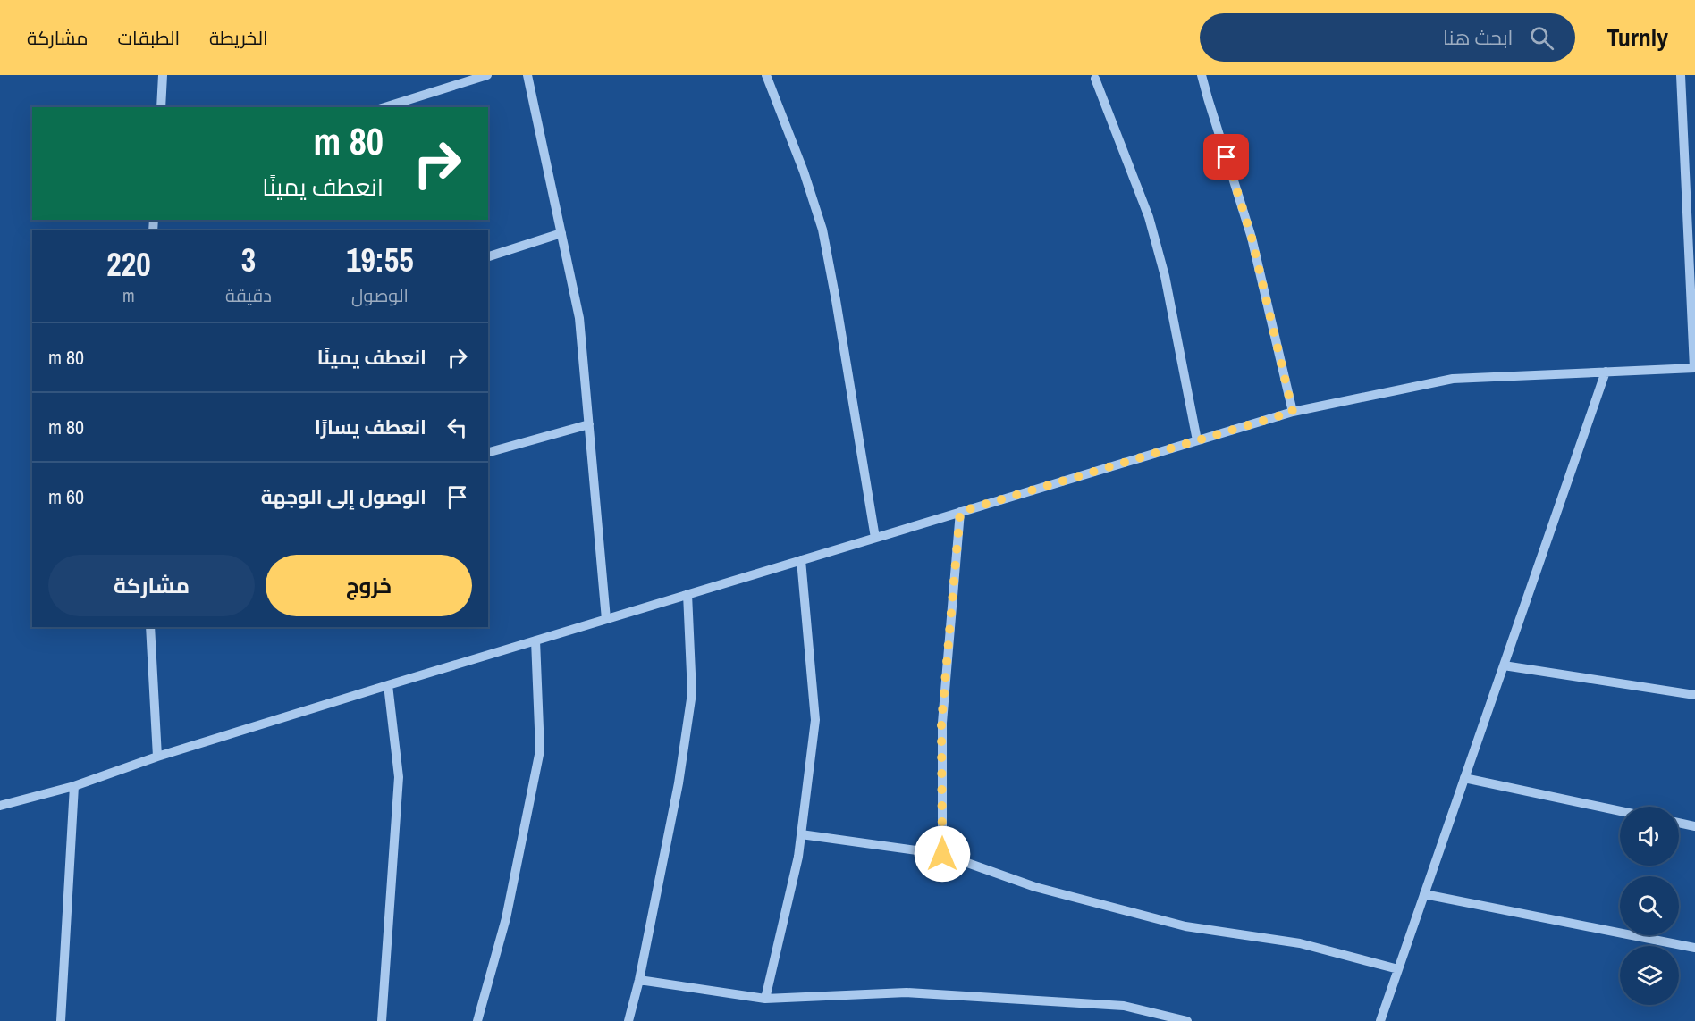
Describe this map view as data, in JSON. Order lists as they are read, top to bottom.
{
  "page": {
    "header": "Turnly",
    "search": "ابحث هنا",
    "nav": ["الخريطة", "الطبقات", "مشاركة"],
    "turn": ["80 m", "انعطف يمينًا"],
    "eta": [
      "19:55",
      "الوصول",
      "3",
      "دقيقة",
      "220",
      "m"
    ],
    "list": [
      {
        "name": "انعطف يمينًا",
        "value": "80 m"
      },
      {
        "name": "انعطف يسارًا",
        "value": "80 m"
      },
      {
        "name": "الوصول إلى الوجهة",
        "value": "60 m"
      }
    ],
    "buttons": ["خروج", "مشاركة"]
  }
}
